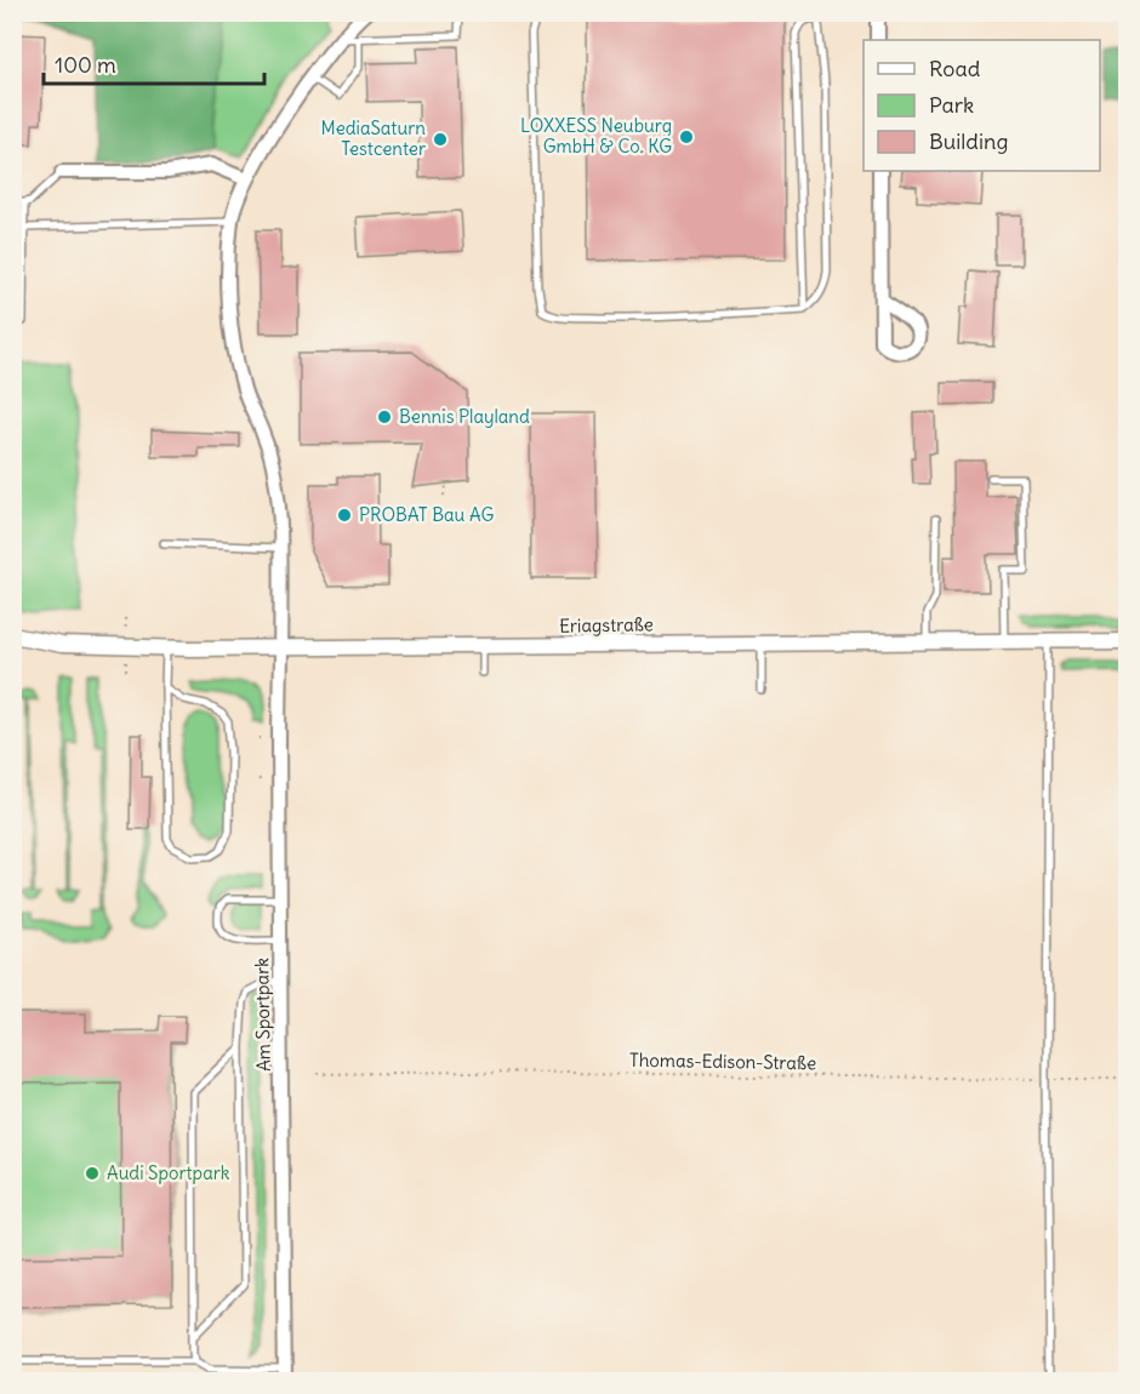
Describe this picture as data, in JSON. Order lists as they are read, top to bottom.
{
  "streets": {
    "street": ["Eriagstraße", "Am Sportpark"],
    "path": ["Thomas-Edison-Straße"]
  },
  "crossings": [
    ["Eriagstraße", "Am Sportpark"]
  ],
  "places": [
    "LOXXESS Neuburg GmbH & Co. KG",
    "MediaSaturn Testcenter",
    "Bennis Playland",
    "PROBAT Bau AG",
    "Audi Sportpark"
  ],
  "legend": ["Road", "Park", "Building"],
  "scale_bar": "100 m"
}
